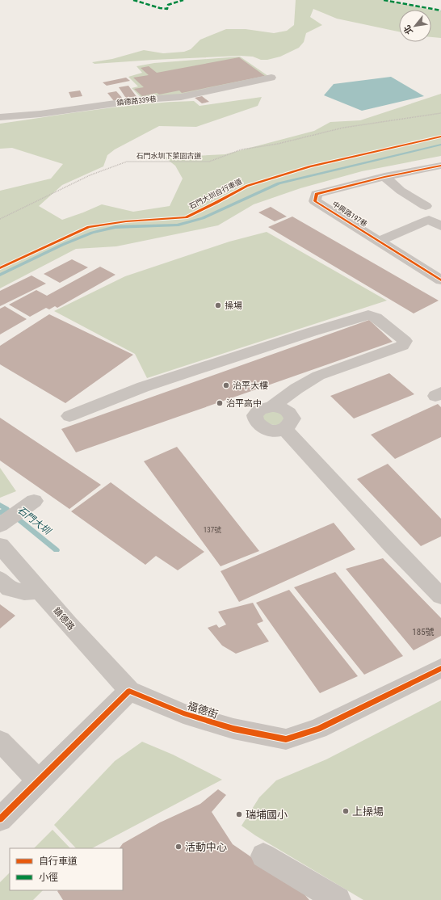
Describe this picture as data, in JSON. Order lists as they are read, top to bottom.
{
  "streets": {
    "street": [
      "鎮德路339巷",
      "中興路197巷",
      "鎮德路",
      "福德街"
    ],
    "path": ["石門水圳下菜園古道"],
    "cycle path": ["石門大圳自行車道"]
  },
  "crossings": [
    ["鎮德路", "福德街"]
  ],
  "water": ["石門大圳"],
  "places": [
    "操場",
    "治平大樓",
    "治平高中",
    "上操場",
    "瑞埔國小",
    "活動中心"
  ],
  "house_numbers": ["137號", "185號"],
  "legend": ["自行車道", "小徑"],
  "north": "bottom left"
}
